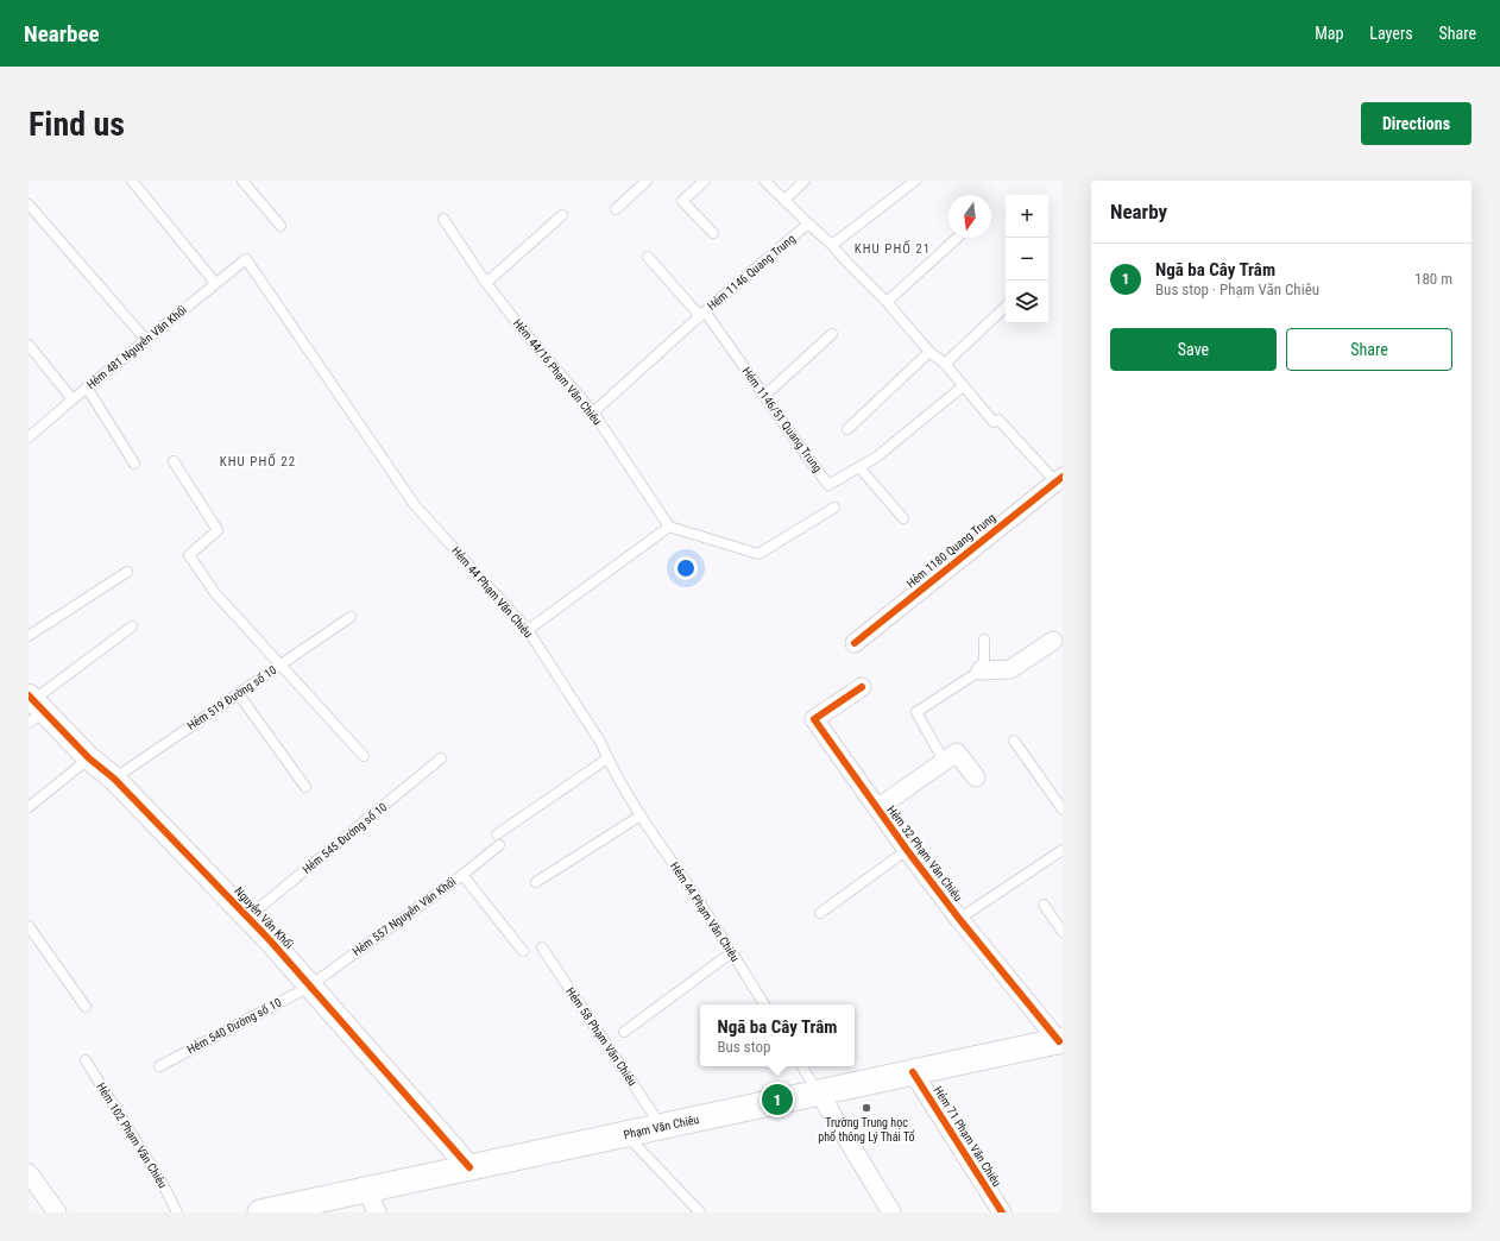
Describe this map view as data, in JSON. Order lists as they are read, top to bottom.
{
  "streets": {
    "main road": ["Phạm Văn Chiêu"],
    "street": [
      "Hẻm 1180 Quang Trung",
      "Hẻm 32 Phạm Văn Chiêu",
      "Nguyễn Văn Khối",
      "Hẻm 71 Phạm Văn Chiêu"
    ],
    "lane": [
      "Hẻm 1146 Quang Trung",
      "Hẻm 481 Nguyễn Văn Khối",
      "Hẻm 44/16 Phạm Văn Chiêu",
      "Hẻm 1146/51 Quang Trung",
      "Hẻm 44 Phạm Văn Chiêu",
      "Hẻm 519 Đường số 10",
      "Hẻm 545 Đường số 10",
      "Hẻm 557 Nguyễn Văn Khối",
      "Hẻm 540 Đường số 10",
      "Hẻm 58 Phạm Văn Chiêu",
      "Hẻm 102 Phạm Văn Chiêu"
    ]
  },
  "crossings": [
    ["Hẻm 1146 Quang Trung", "Hẻm 44/16 Phạm Văn Chiêu"],
    ["Hẻm 1146 Quang Trung", "Hẻm 1146/51 Quang Trung"],
    ["Hẻm 481 Nguyễn Văn Khối", "Hẻm 44 Phạm Văn Chiêu"],
    ["Hẻm 519 Đường số 10", "Nguyễn Văn Khối"],
    ["Hẻm 545 Đường số 10", "Nguyễn Văn Khối"],
    ["Hẻm 32 Phạm Văn Chiêu", "Phạm Văn Chiêu"],
    ["Hẻm 557 Nguyễn Văn Khối", "Nguyễn Văn Khối"],
    ["Hẻm 557 Nguyễn Văn Khối", "Hẻm 540 Đường số 10"],
    ["Nguyễn Văn Khối", "Hẻm 540 Đường số 10"],
    ["Nguyễn Văn Khối", "Phạm Văn Chiêu"],
    ["Hẻm 58 Phạm Văn Chiêu", "Phạm Văn Chiêu"],
    ["Phạm Văn Chiêu", "Hẻm 71 Phạm Văn Chiêu"]
  ],
  "districts": ["KHU PHỐ 21", "KHU PHỐ 22"],
  "places": ["Trường Trung học phổ thông Lý Thái Tổ"],
  "north": "bottom",
  "page": {
    "header": "Nearbee",
    "nav": ["Map", "Layers", "Share"],
    "buttons": [
      "Directions",
      ["Save", "Share"]
    ],
    "title": "Find us",
    "heading": "Nearby",
    "map_buttons": ["+", "−"],
    "list": [
      {
        "mark": "1",
        "name": "Ngã ba Cây Trâm",
        "note": "Bus stop · Phạm Văn Chiêu",
        "value": "180 m"
      }
    ],
    "popup": ["Ngã ba Cây Trâm", "Bus stop"],
    "pins": "1"
  }
}
